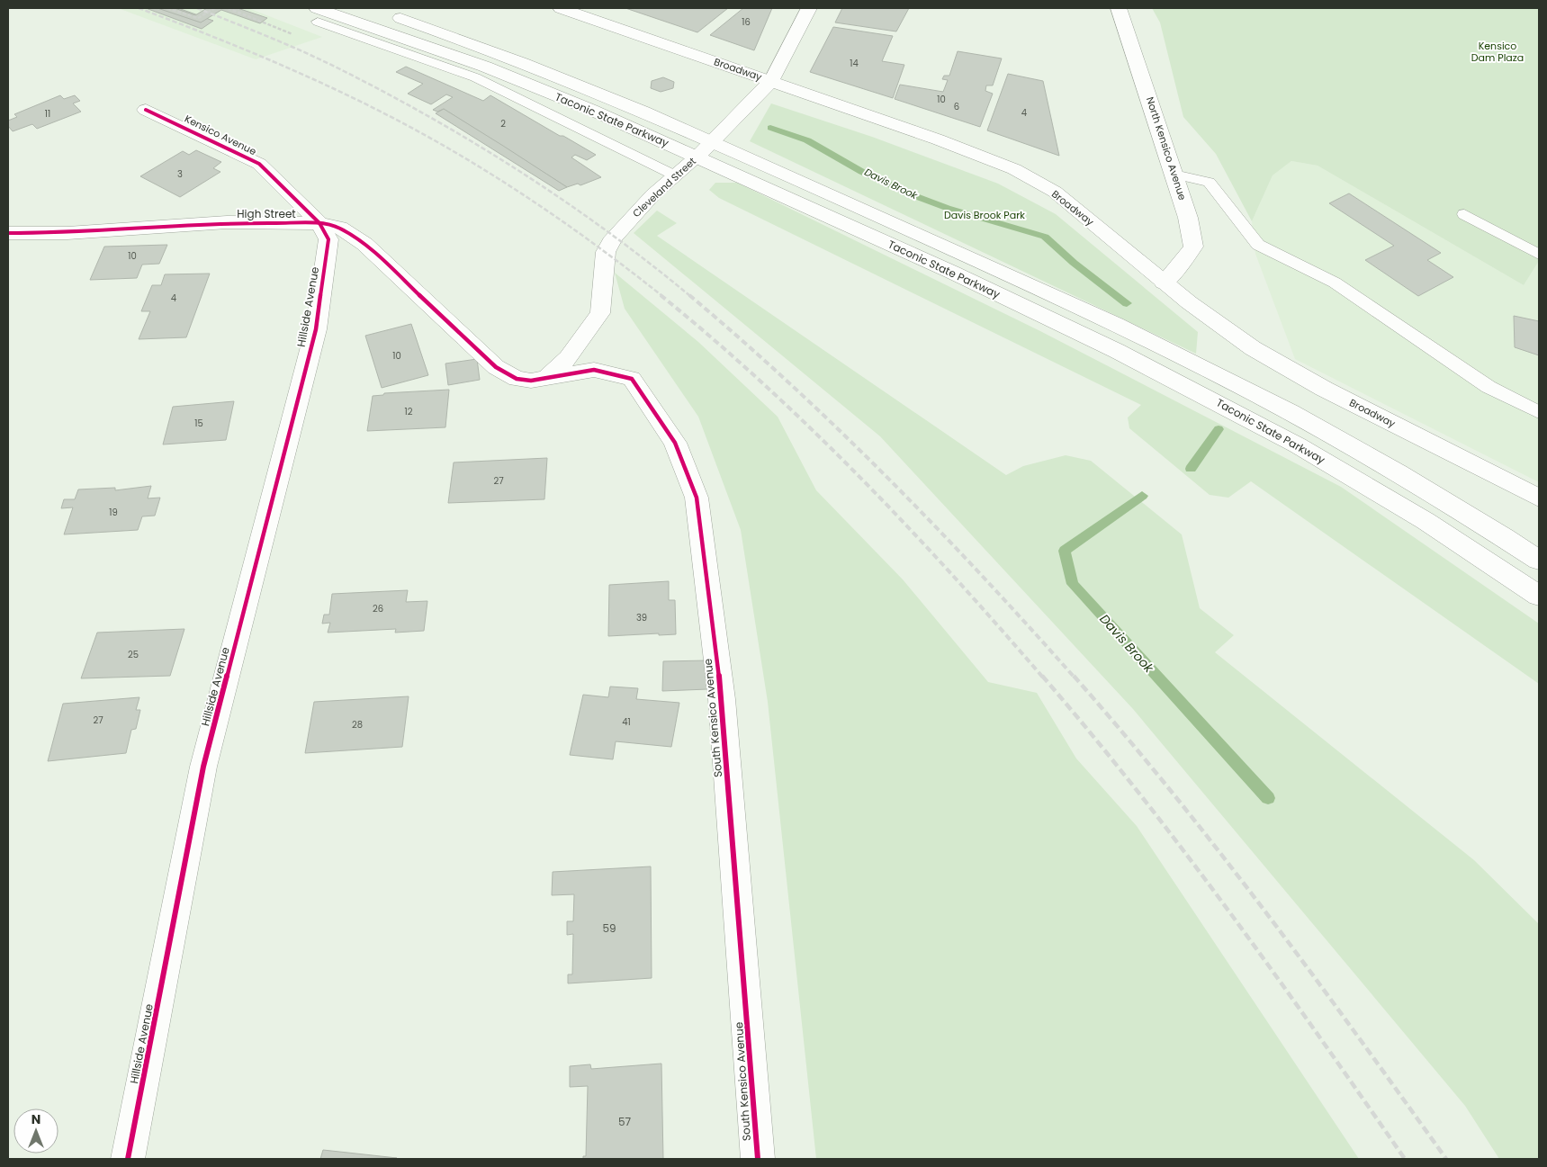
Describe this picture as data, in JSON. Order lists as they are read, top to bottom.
{
  "streets": {
    "main road": [
      "Broadway",
      "Taconic State Parkway",
      "Kensico Avenue",
      "North Kensico Avenue",
      "Cleveland Street",
      "High Street",
      "Hillside Avenue",
      "South Kensico Avenue"
    ]
  },
  "crossings": [
    ["Broadway", "North Kensico Avenue"],
    ["Broadway", "Cleveland Street"],
    ["Taconic State Parkway", "Cleveland Street"],
    ["Kensico Avenue", "High Street"],
    ["Kensico Avenue", "Hillside Avenue"],
    ["Cleveland Street", "High Street"],
    ["Cleveland Street", "South Kensico Avenue"],
    ["High Street", "Hillside Avenue"],
    ["High Street", "South Kensico Avenue"]
  ],
  "water": ["Davis Brook"],
  "parks": ["Kensico Dam Plaza", "Davis Brook Park"],
  "house_numbers": [
    "16",
    "14",
    "10",
    "6",
    "4",
    "11",
    "2",
    "3",
    "10",
    "4",
    "10",
    "12",
    "15",
    "27",
    "19",
    "26",
    "39",
    "25",
    "27",
    "41",
    "28",
    "59",
    "57"
  ],
  "north": "top"
}
